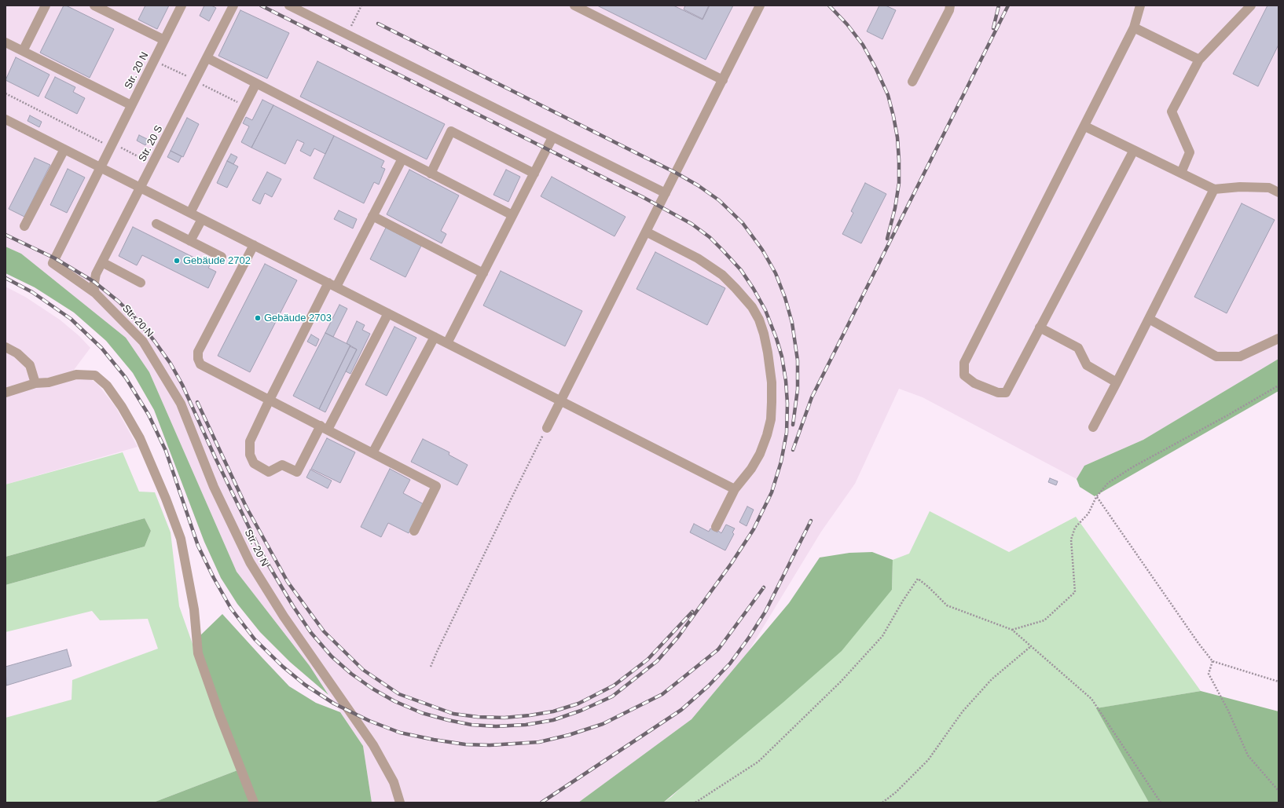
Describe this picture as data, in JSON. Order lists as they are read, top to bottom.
{
  "streets": {
    "lane": ["Str. 20 N", "Str. 20 S"]
  },
  "crossings": [
    ["Str. 20 N", "Str. 20 S"]
  ],
  "places": ["Gebäude 2702", "Gebäude 2703"]
}
